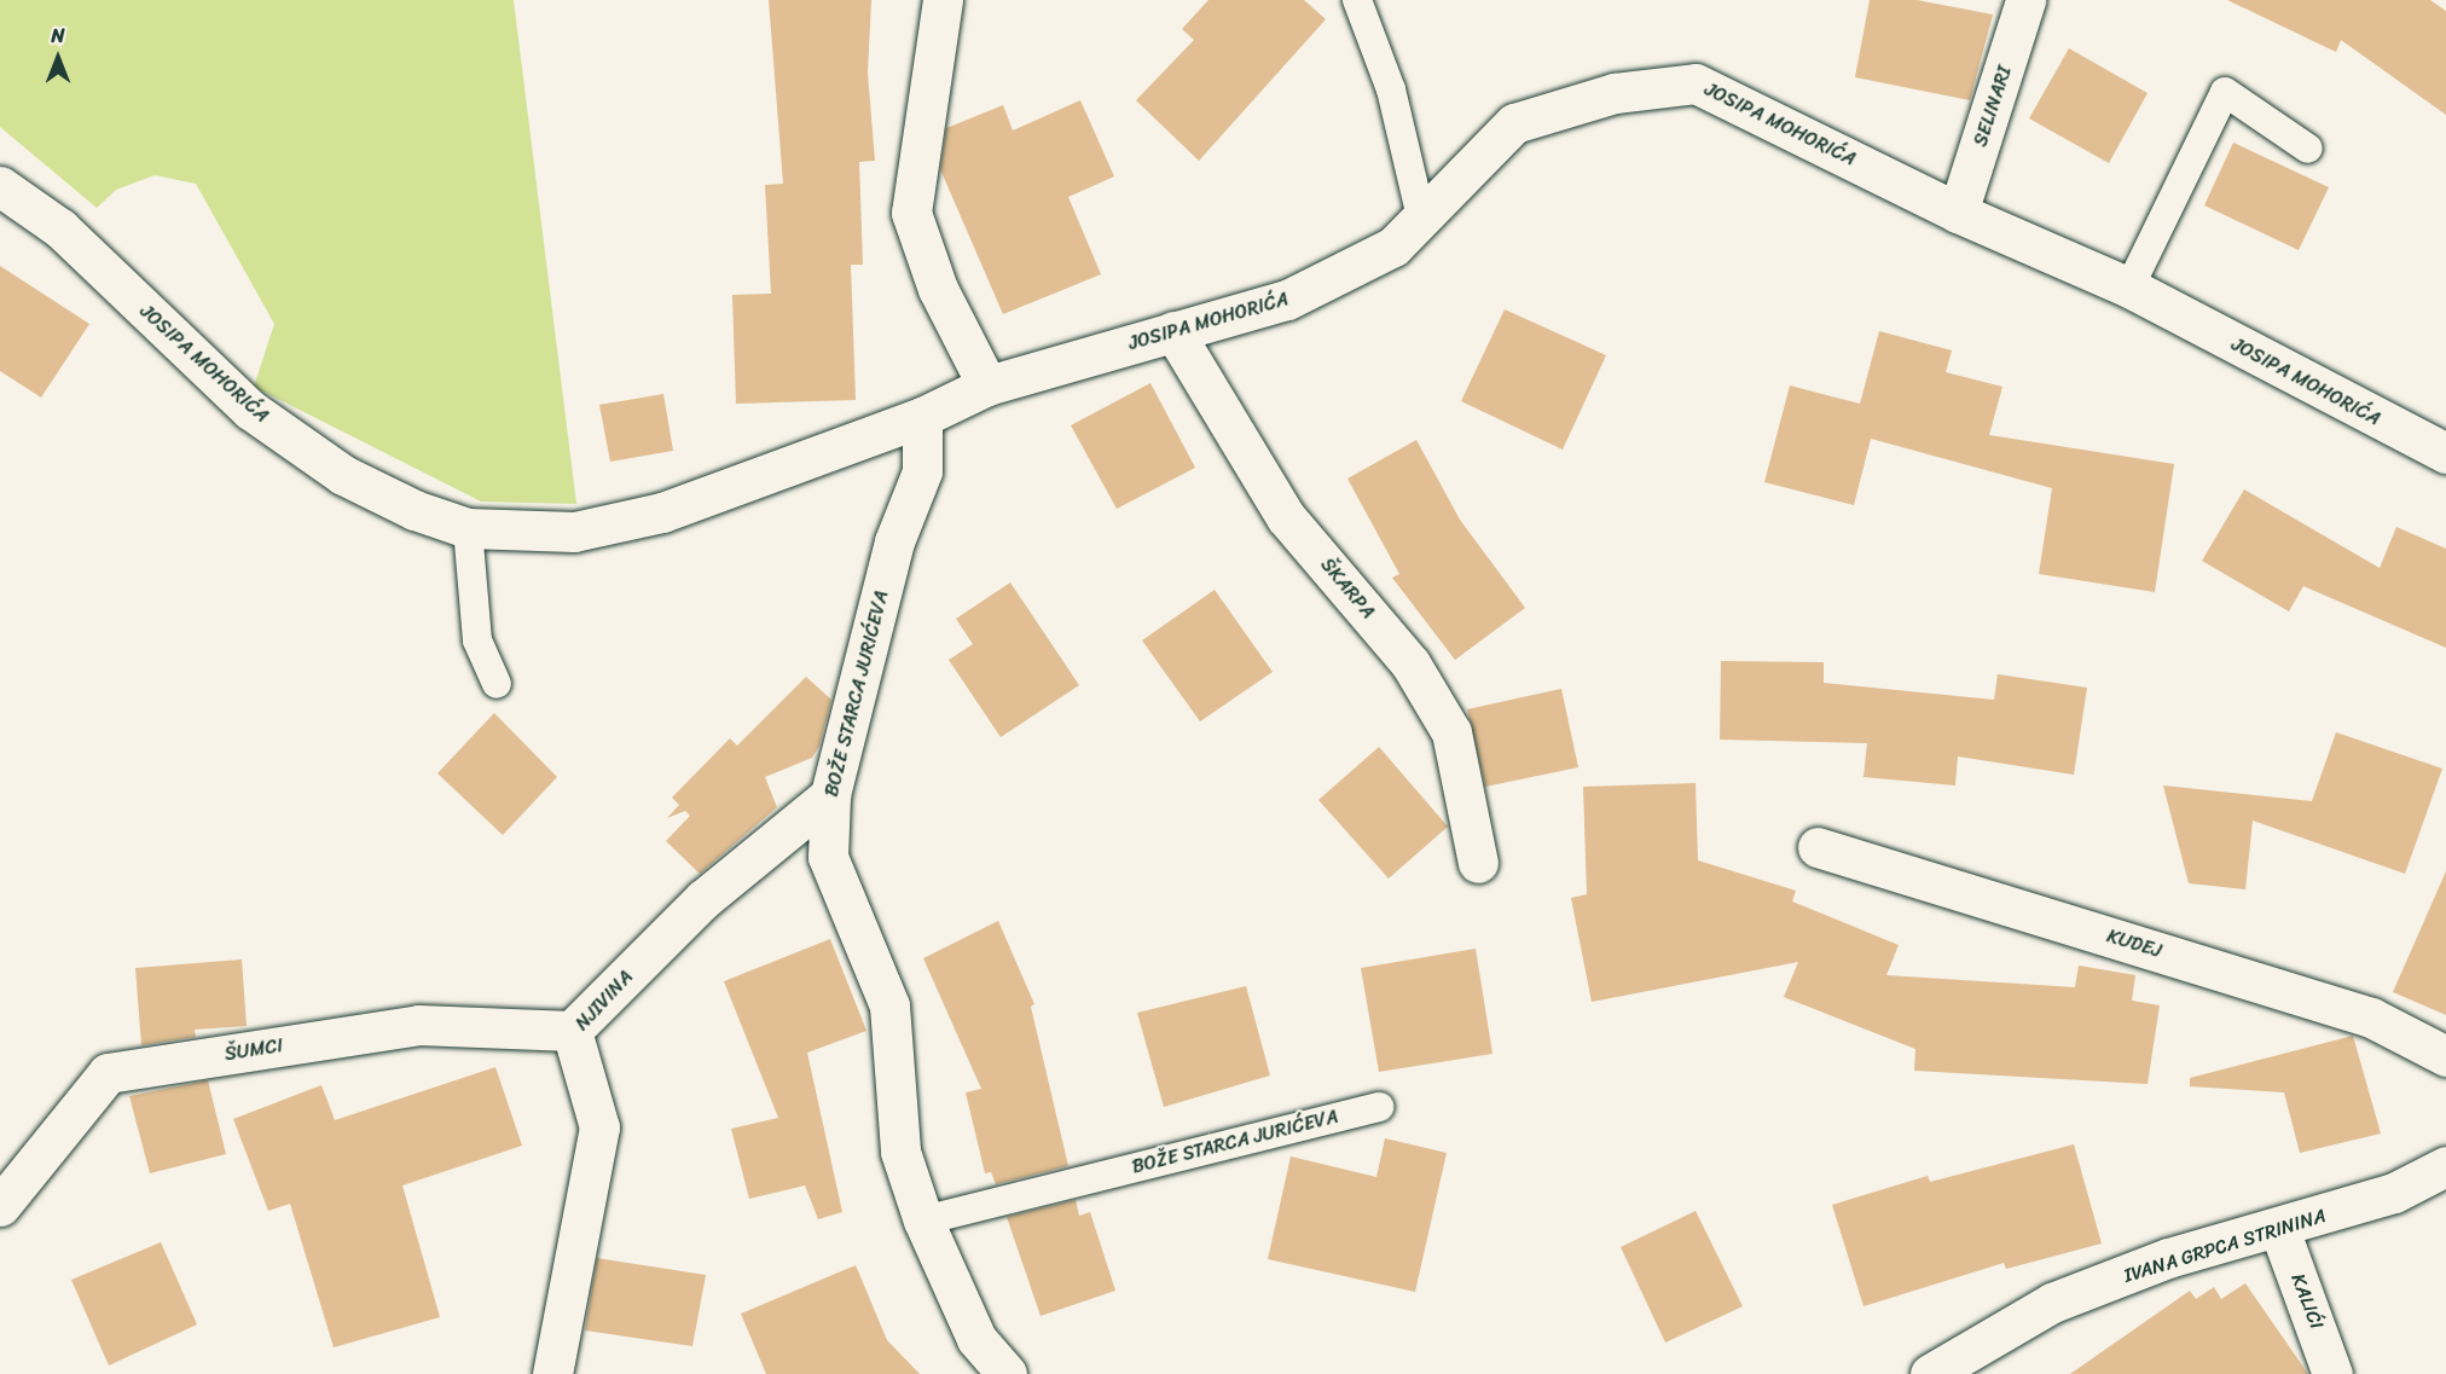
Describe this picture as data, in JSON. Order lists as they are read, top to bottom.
{
  "streets": {
    "street": [
      "SELINARI",
      "JOSIPA MOHORIĆA",
      "ŠKARPA",
      "BOŽE STARCA JURIĆEVA",
      "KUDEJ",
      "NJIVINA",
      "ŠUMCI",
      "IVANA GRPCA STRININA",
      "KALIĆI"
    ]
  },
  "crossings": [
    ["SELINARI", "JOSIPA MOHORIĆA"],
    ["JOSIPA MOHORIĆA", "ŠKARPA"],
    ["JOSIPA MOHORIĆA", "BOŽE STARCA JURIĆEVA"],
    ["BOŽE STARCA JURIĆEVA", "NJIVINA"],
    ["NJIVINA", "ŠUMCI"],
    ["IVANA GRPCA STRININA", "KALIĆI"]
  ],
  "north": "top"
}
